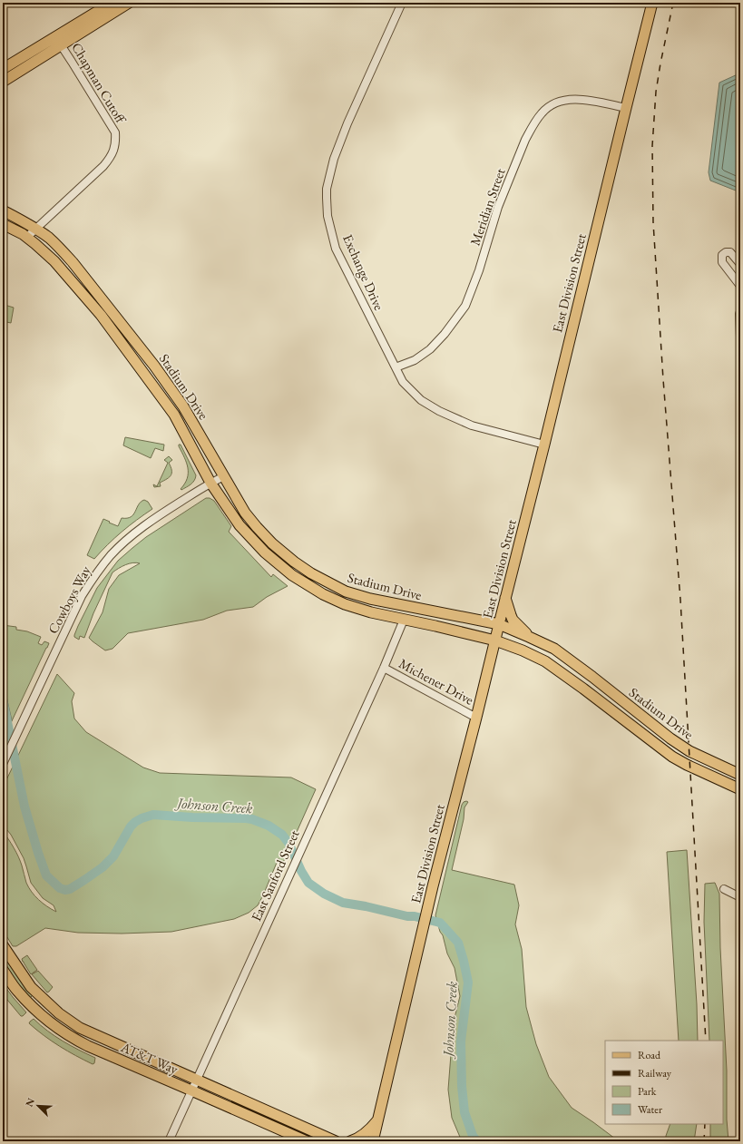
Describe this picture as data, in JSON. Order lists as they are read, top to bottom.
{
  "streets": {
    "main road": ["East Division Street", "Stadium Drive", "AT&T Way"],
    "street": [
      "Chapman Cutoff",
      "Meridian Street",
      "Exchange Drive",
      "Cowboys Way",
      "Michener Drive",
      "East Sanford Street"
    ]
  },
  "crossings": [
    ["Chapman Cutoff", "Stadium Drive"],
    ["Meridian Street", "Exchange Drive"],
    ["Meridian Street", "East Division Street"],
    ["Exchange Drive", "East Division Street"],
    ["East Division Street", "Stadium Drive"],
    ["East Division Street", "Michener Drive"],
    ["Stadium Drive", "Cowboys Way"],
    ["Stadium Drive", "East Sanford Street"],
    ["Michener Drive", "East Sanford Street"],
    ["East Sanford Street", "AT&T Way"]
  ],
  "water": ["Johnson Creek"],
  "legend": [
    "Road",
    "Railway",
    "Park",
    "Water"
  ],
  "north": "top left"
}
